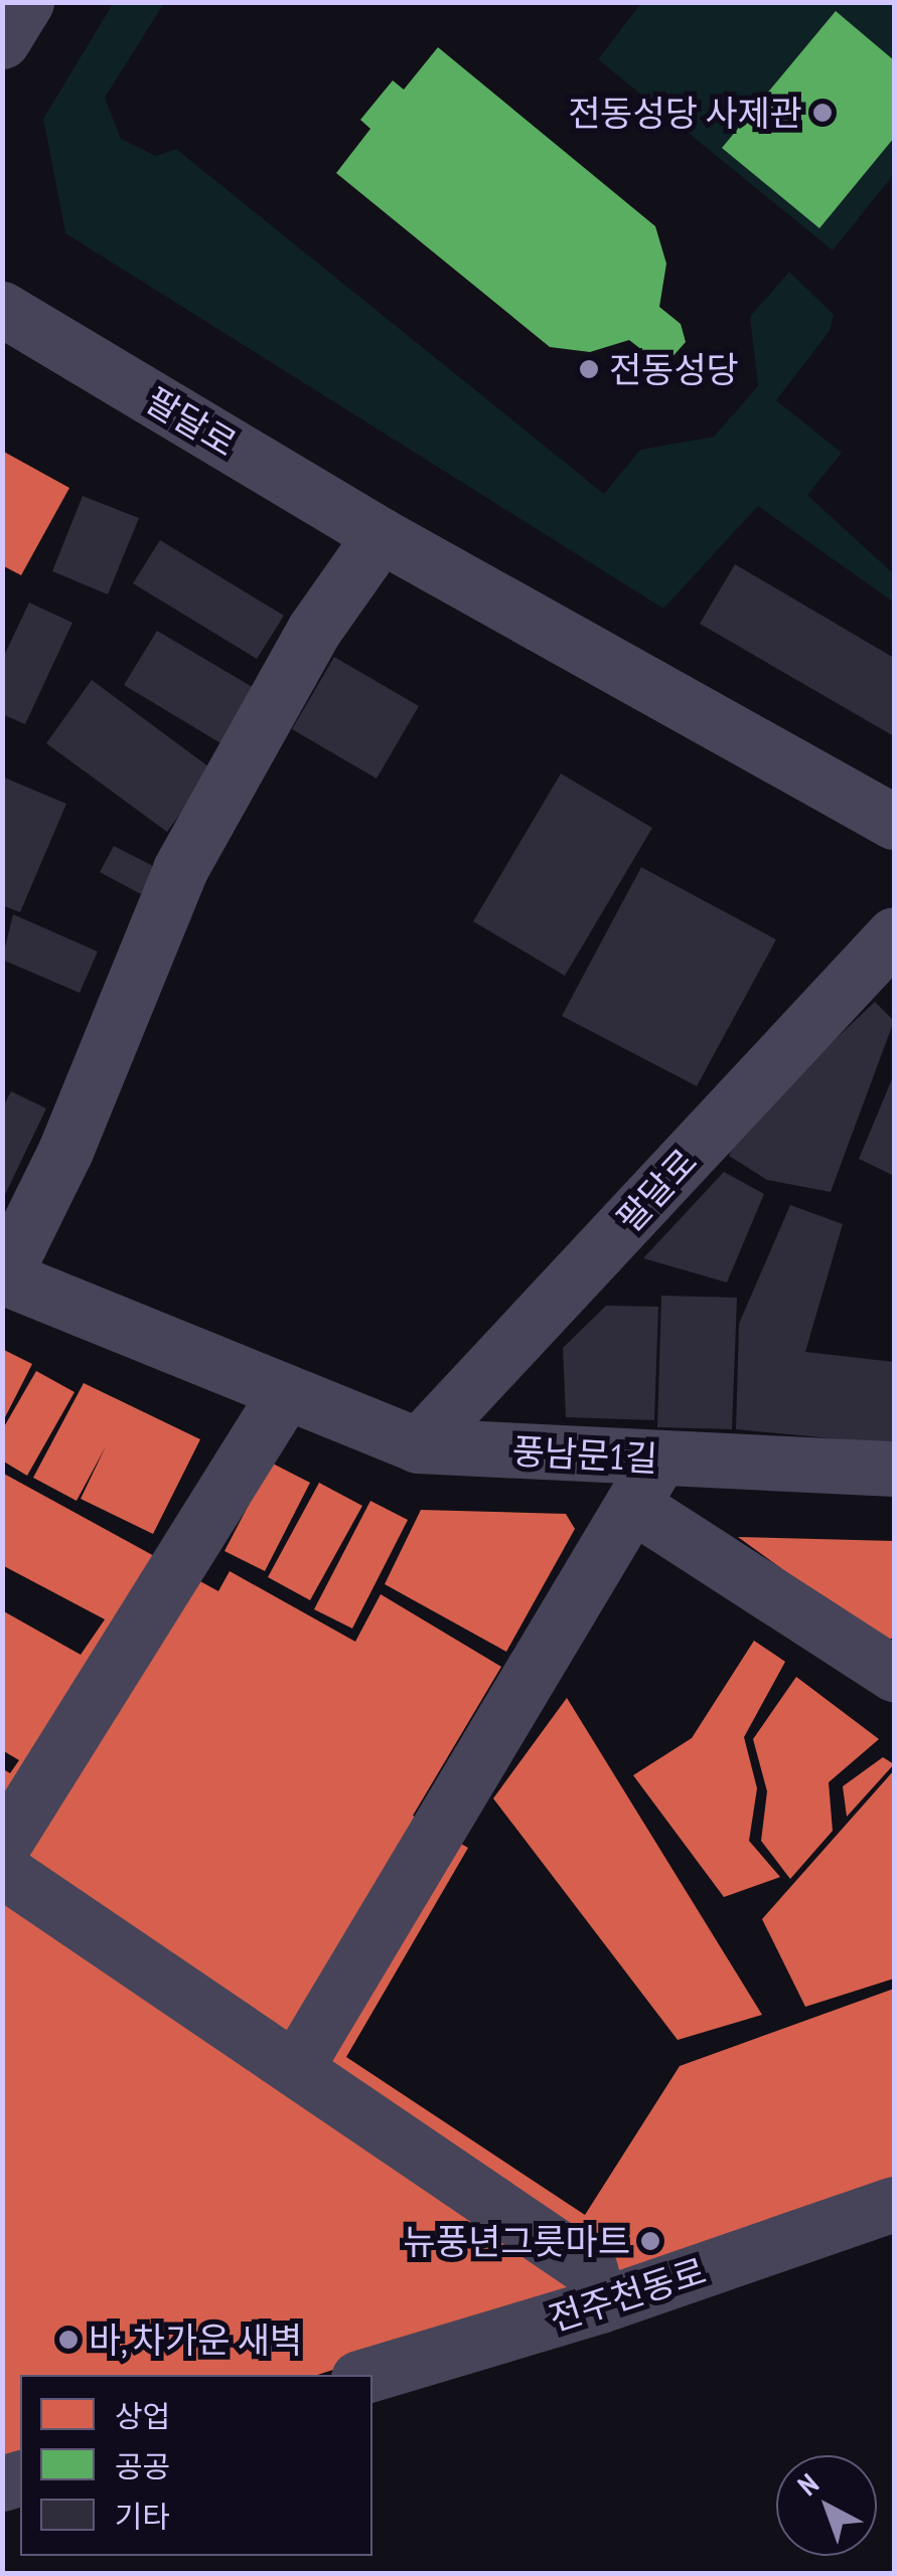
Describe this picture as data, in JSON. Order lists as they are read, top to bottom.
{
  "streets": {
    "street": ["팔달로", "풍남문1길", "전주천동로"]
  },
  "crossings": [
    ["팔달로", "풍남문1길"]
  ],
  "places": [
    "전동성당 사제관",
    "전동성당",
    "뉴풍년그릇마트",
    "바, 차가운 새벽"
  ],
  "legend": ["상업", "공공", "기타"],
  "north": "top left"
}
